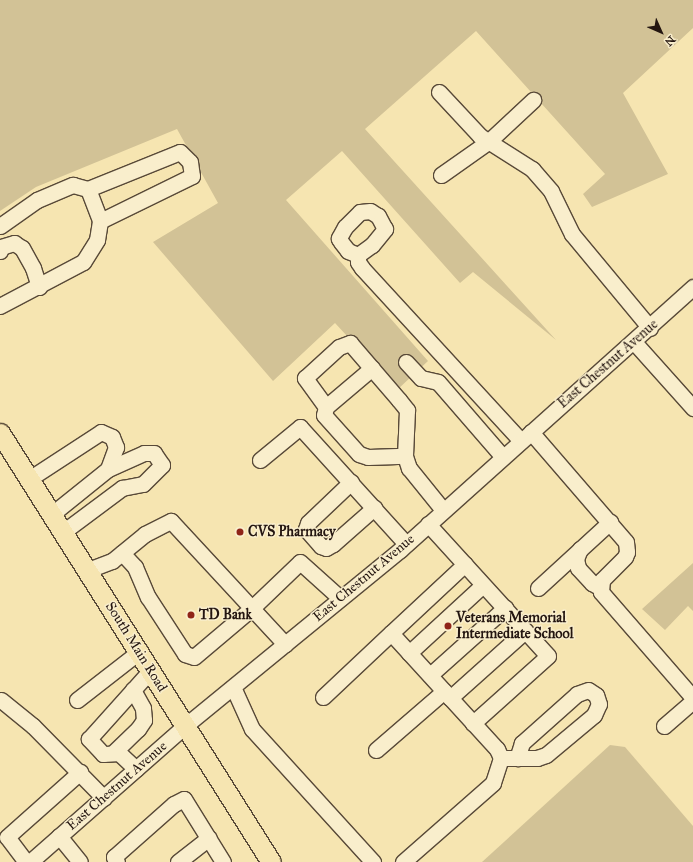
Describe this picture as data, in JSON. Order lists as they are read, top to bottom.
{
  "streets": {
    "main road": ["South Main Road"],
    "street": ["East Chestnut Avenue"]
  },
  "crossings": [
    ["East Chestnut Avenue", "South Main Road"]
  ],
  "places": ["CVS Pharmacy", "TD Bank", "Veterans Memorial Intermediate School"],
  "north": "bottom right"
}
